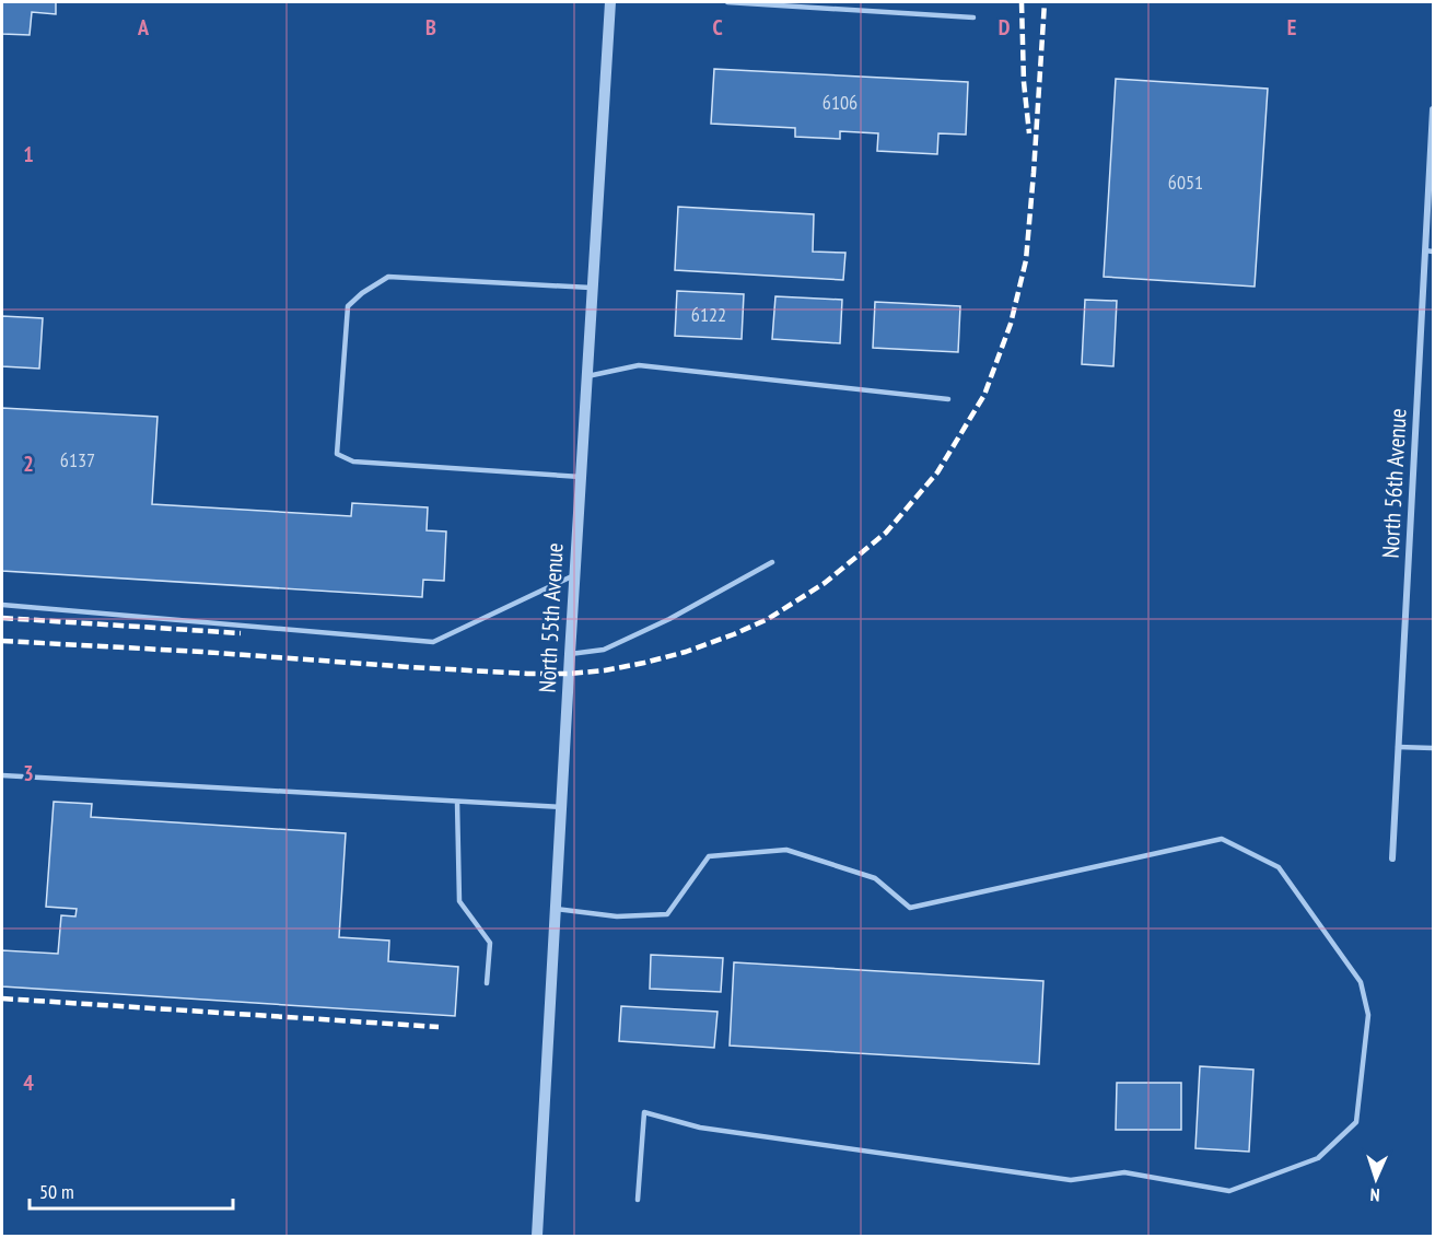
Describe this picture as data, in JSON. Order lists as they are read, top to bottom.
{
  "streets": {
    "street": ["North 56th Avenue", "North 55th Avenue"]
  },
  "house_numbers": [
    "6106",
    "6051",
    "6122",
    "6137"
  ],
  "scale_bar": "50 m",
  "north": "bottom",
  "grid": {
    "columns": [
      "A",
      "B",
      "C",
      "D",
      "E"
    ],
    "rows": [
      "1",
      "2",
      "3",
      "4"
    ]
  }
}
